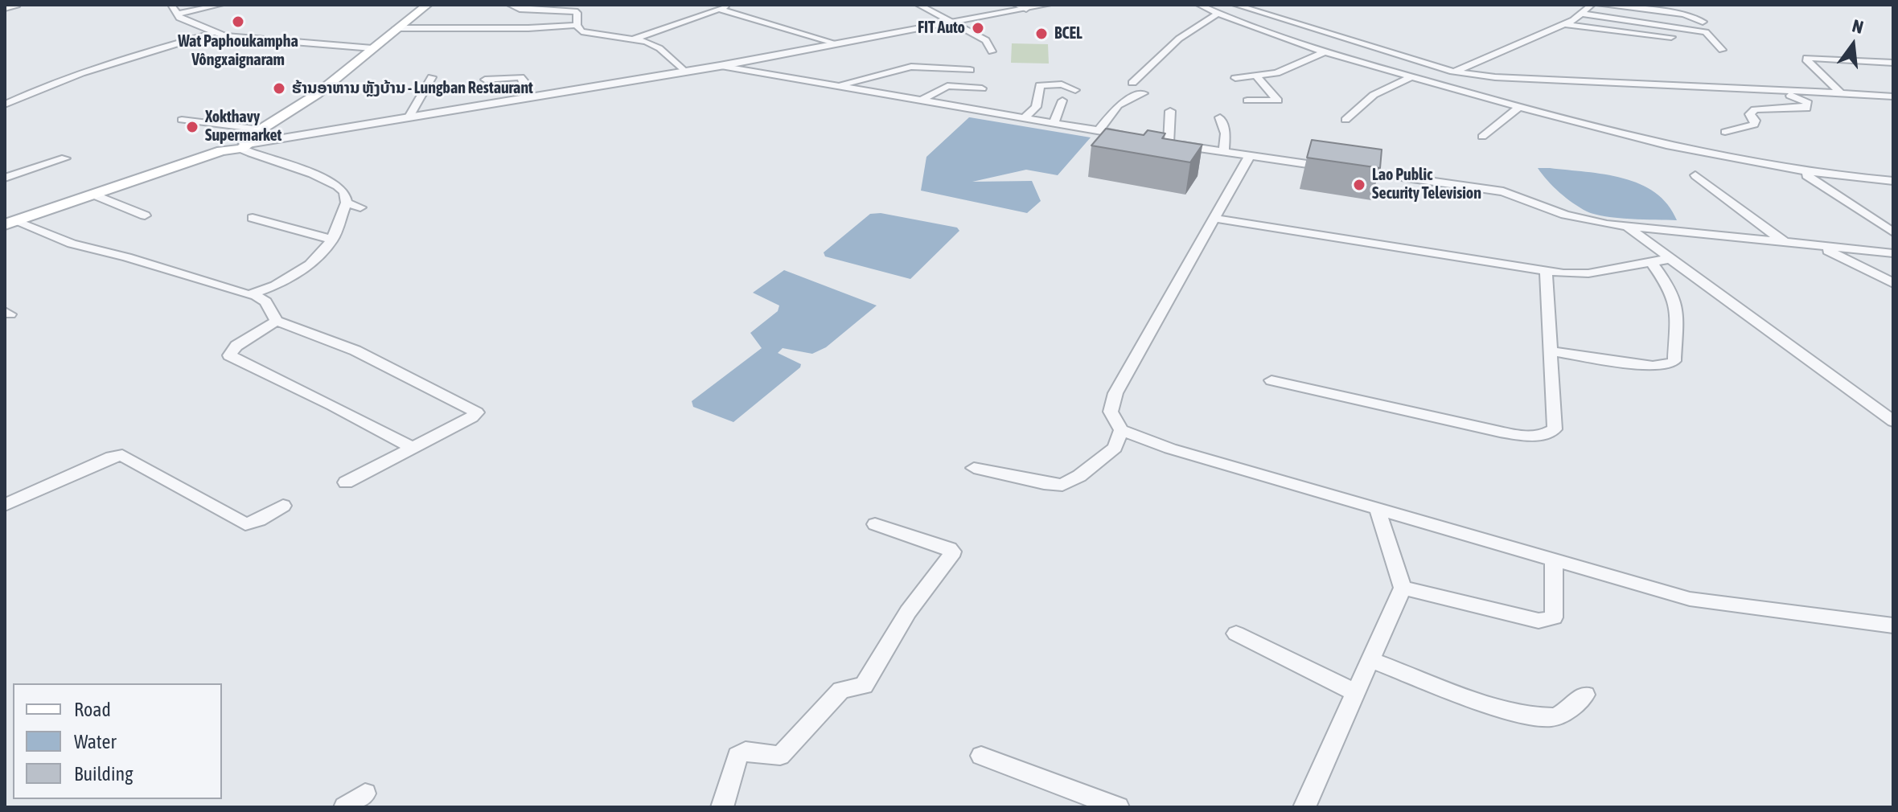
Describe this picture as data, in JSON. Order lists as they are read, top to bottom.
{
  "places": [
    "Wat Paphoukampha Vôngxaignaram",
    "FIT Auto",
    "BCEL",
    "ຮ້ານອາຫານ ຫຼັງບ້ານ - Lungban Restaurant",
    "Xokthavy Supermarket",
    "Lao Public Security Television"
  ],
  "legend": ["Road", "Water", "Building"],
  "north": "top"
}
